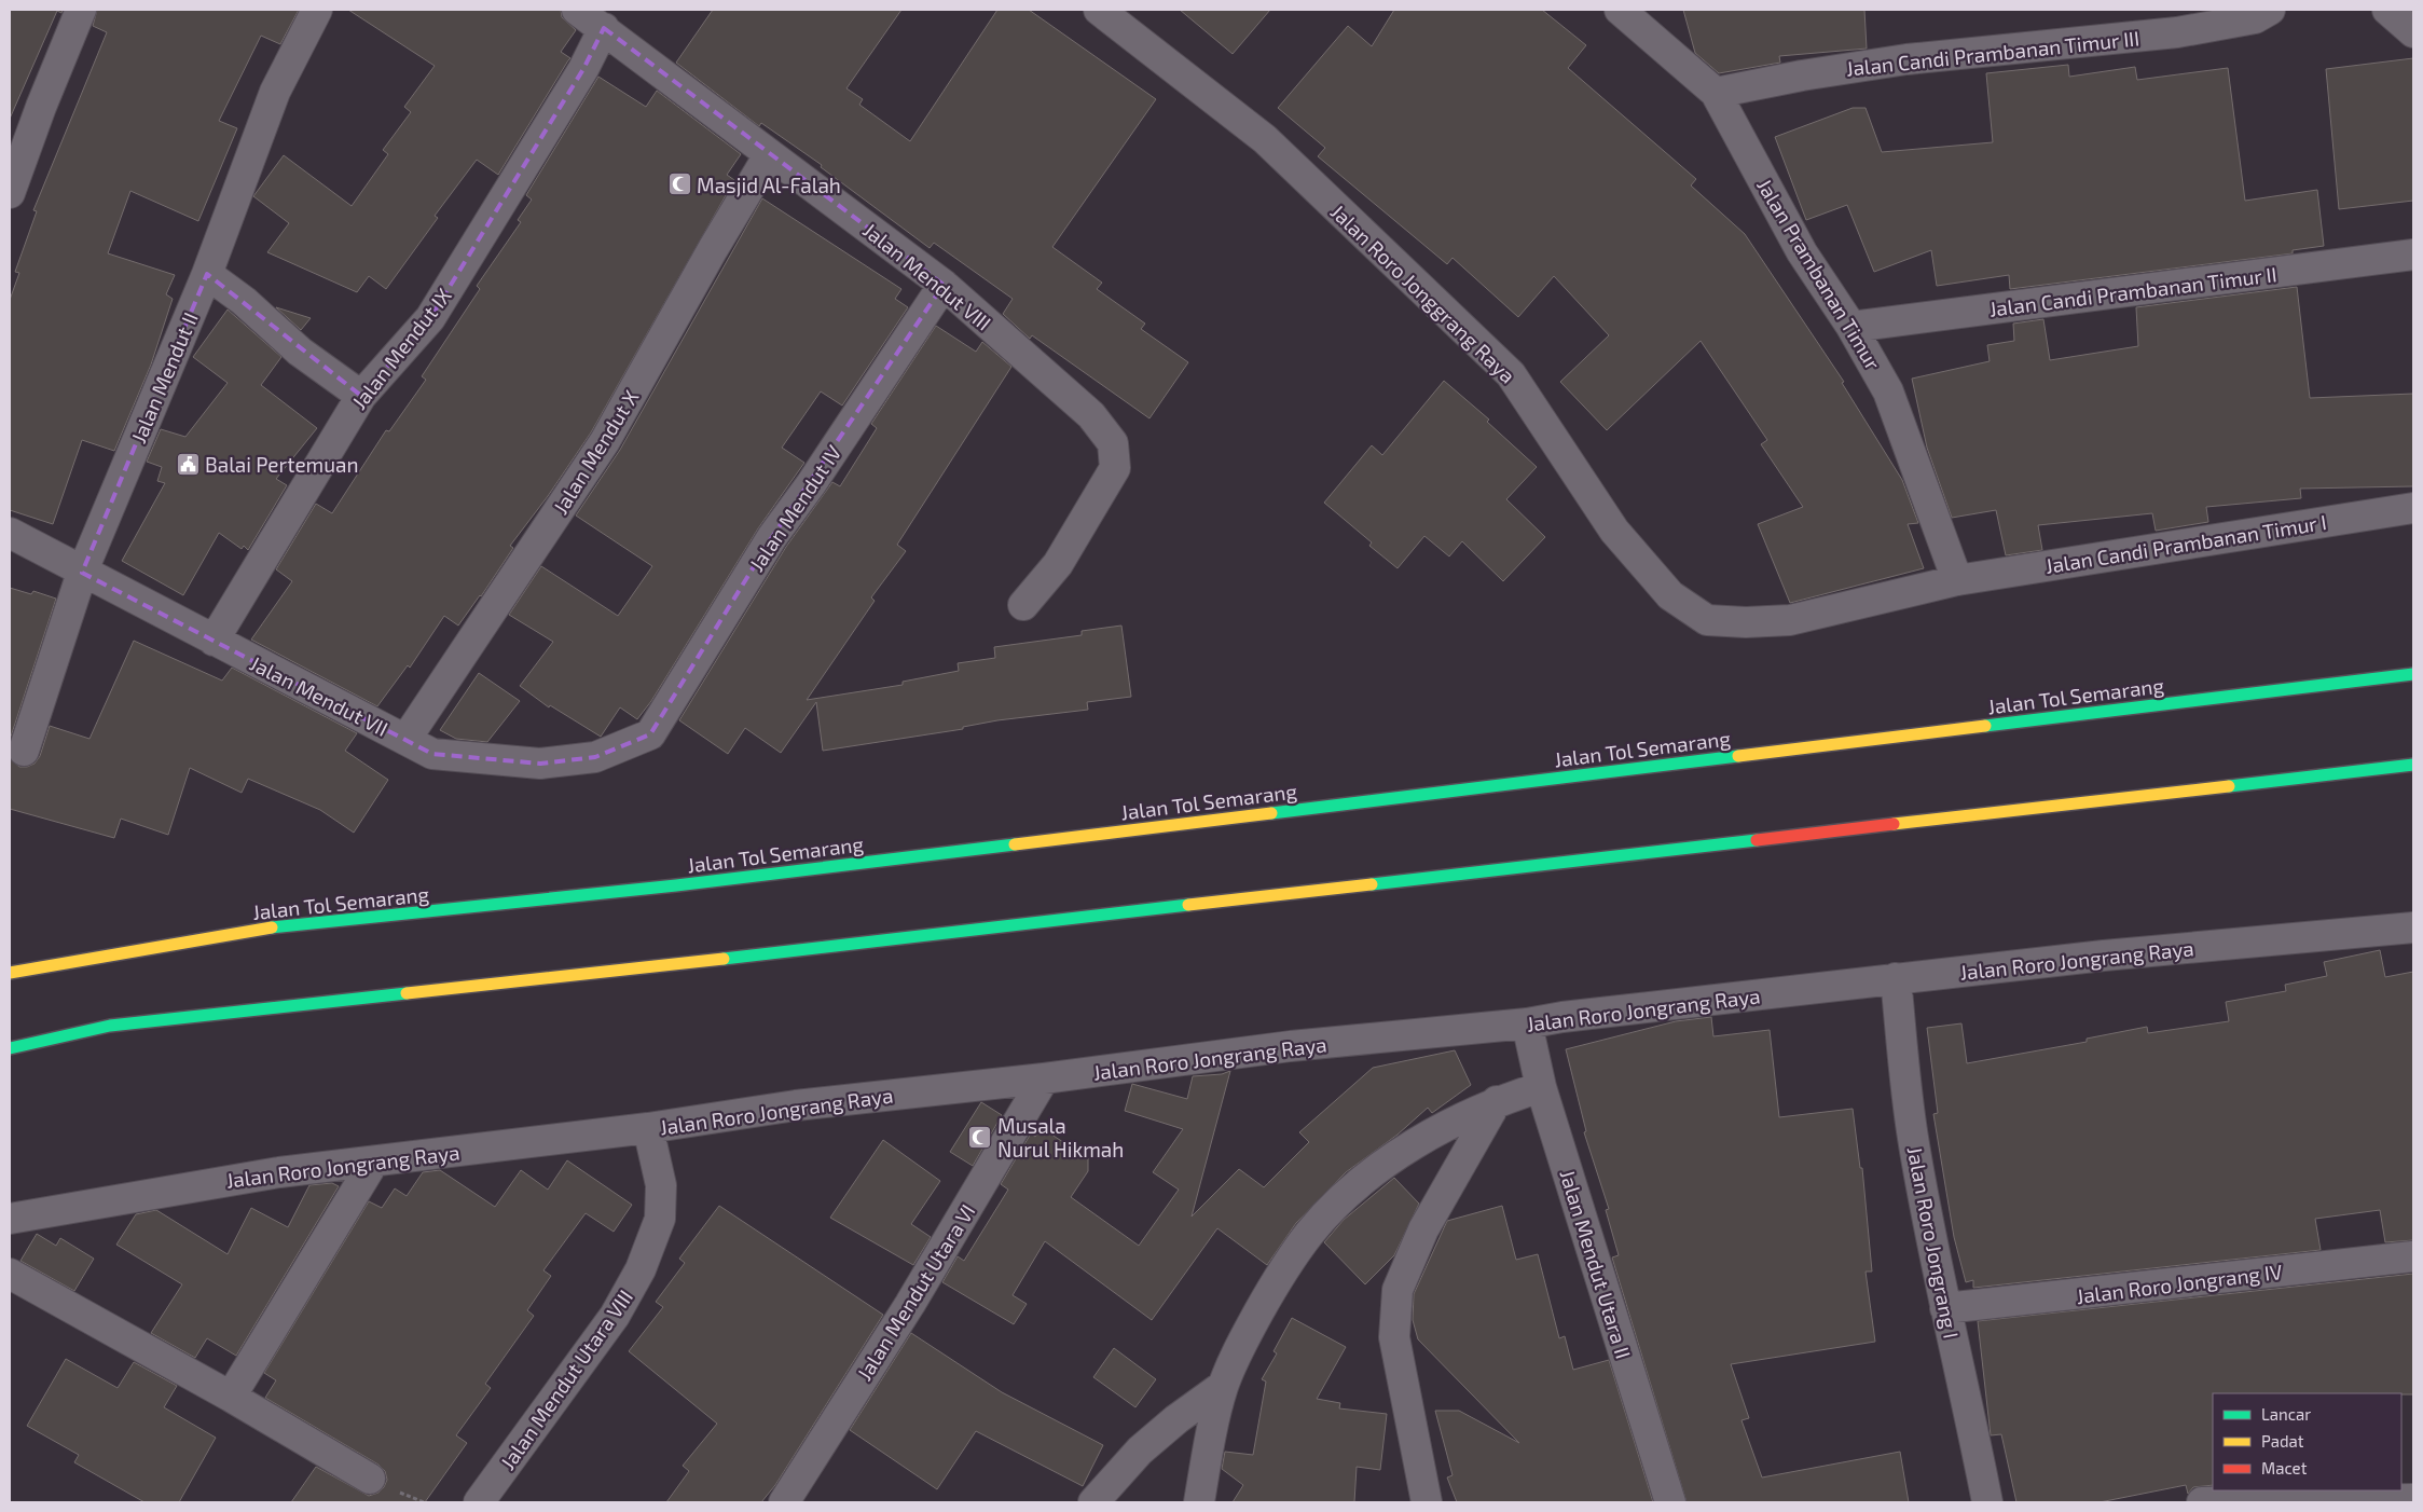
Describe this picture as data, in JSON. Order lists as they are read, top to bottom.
{
  "streets": {
    "highway": ["Jalan Tol Semarang"],
    "street": [
      "Jalan Candi Prambanan Timur III",
      "Jalan Prambanan Timur",
      "Jalan Mendut VIII",
      "Jalan Candi Prambanan Timur II",
      "Jalan Roro Jonggrang Raya",
      "Jalan Mendut IX",
      "Jalan Mendut II",
      "Jalan Mendut X",
      "Jalan Mendut IV",
      "Jalan Candi Prambanan Timur I",
      "Jalan Mendut VII",
      "Jalan Roro Jongrang Raya",
      "Jalan Roro Jongrang I",
      "Jalan Mendut Utara II",
      "Jalan Roro Jongrang IV",
      "Jalan Mendut Utara VI",
      "Jalan Mendut Utara VIII"
    ]
  },
  "crossings": [
    ["Jalan Candi Prambanan Timur III", "Jalan Prambanan Timur"],
    ["Jalan Prambanan Timur", "Jalan Candi Prambanan Timur II"],
    ["Jalan Prambanan Timur", "Jalan Roro Jonggrang Raya"],
    ["Jalan Prambanan Timur", "Jalan Candi Prambanan Timur I"],
    ["Jalan Mendut VIII", "Jalan Mendut IX"],
    ["Jalan Mendut VIII", "Jalan Mendut X"],
    ["Jalan Mendut VIII", "Jalan Mendut IV"],
    ["Jalan Roro Jonggrang Raya", "Jalan Candi Prambanan Timur I"],
    ["Jalan Mendut IX", "Jalan Mendut VII"],
    ["Jalan Mendut II", "Jalan Mendut VII"],
    ["Jalan Mendut X", "Jalan Mendut VII"],
    ["Jalan Mendut IV", "Jalan Mendut VII"],
    ["Jalan Roro Jongrang Raya", "Jalan Roro Jongrang I"],
    ["Jalan Roro Jongrang Raya", "Jalan Mendut Utara II"],
    ["Jalan Roro Jongrang Raya", "Jalan Mendut Utara VI"],
    ["Jalan Roro Jongrang Raya", "Jalan Mendut Utara VIII"],
    ["Jalan Roro Jongrang I", "Jalan Roro Jongrang IV"]
  ],
  "places": {
    "mosque": ["Masjid Al-Falah", "Musala Nurul Hikmah"],
    "public building": ["Balai Pertemuan"]
  },
  "legend": ["Lancar", "Padat", "Macet"]
}
